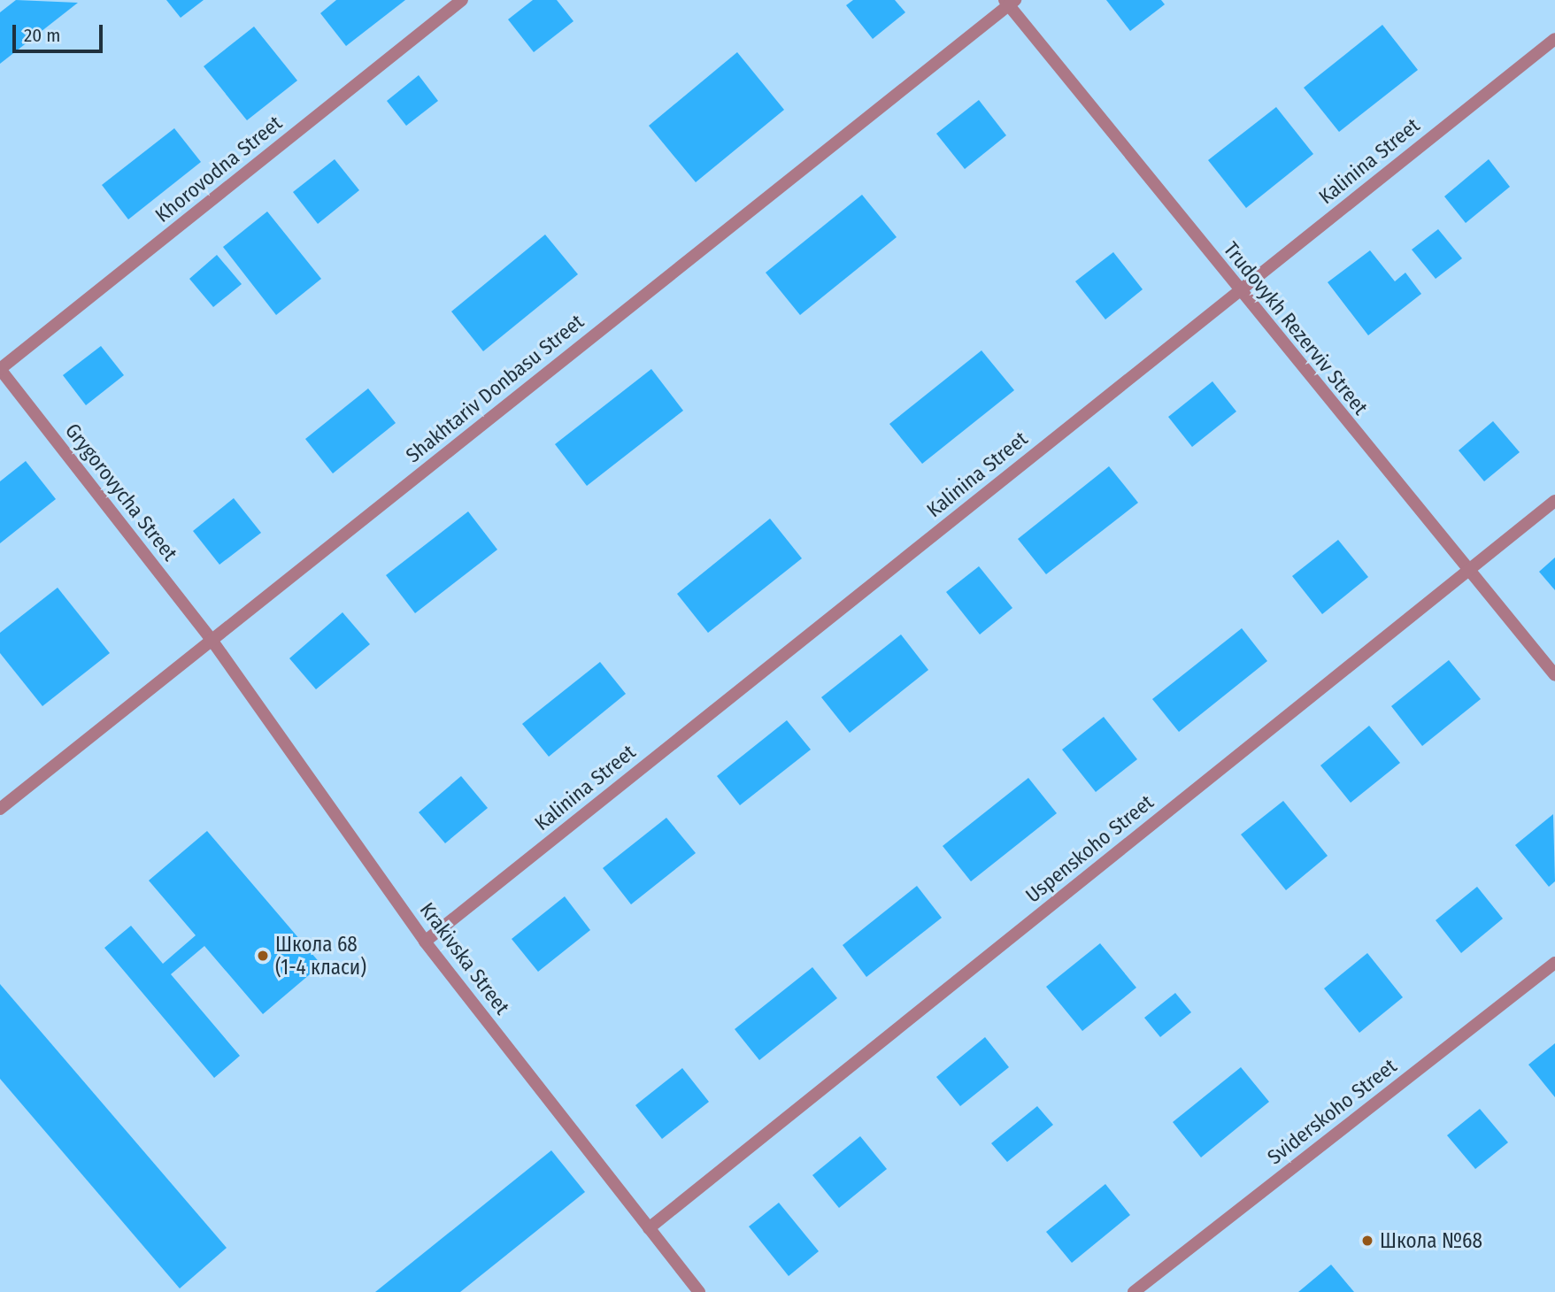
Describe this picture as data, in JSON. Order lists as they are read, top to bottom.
{
  "streets": {
    "street": [
      "Kalinina Street",
      "Khorovodna Street",
      "Trudovykh Rezerviv Street",
      "Shakhtariv Donbasu Street",
      "Grygorovycha Street",
      "Uspenskoho Street",
      "Krakivska Street",
      "Sviderskoho Street"
    ]
  },
  "crossings": [
    ["Kalinina Street", "Trudovykh Rezerviv Street"],
    ["Kalinina Street", "Krakivska Street"],
    ["Khorovodna Street", "Grygorovycha Street"],
    ["Trudovykh Rezerviv Street", "Shakhtariv Donbasu Street"],
    ["Trudovykh Rezerviv Street", "Uspenskoho Street"],
    ["Shakhtariv Donbasu Street", "Grygorovycha Street"],
    ["Shakhtariv Donbasu Street", "Krakivska Street"],
    ["Grygorovycha Street", "Krakivska Street"],
    ["Uspenskoho Street", "Krakivska Street"]
  ],
  "places": ["Школа 68 (1-4 класи)", "Школа №68"],
  "scale_bar": "20 m"
}
